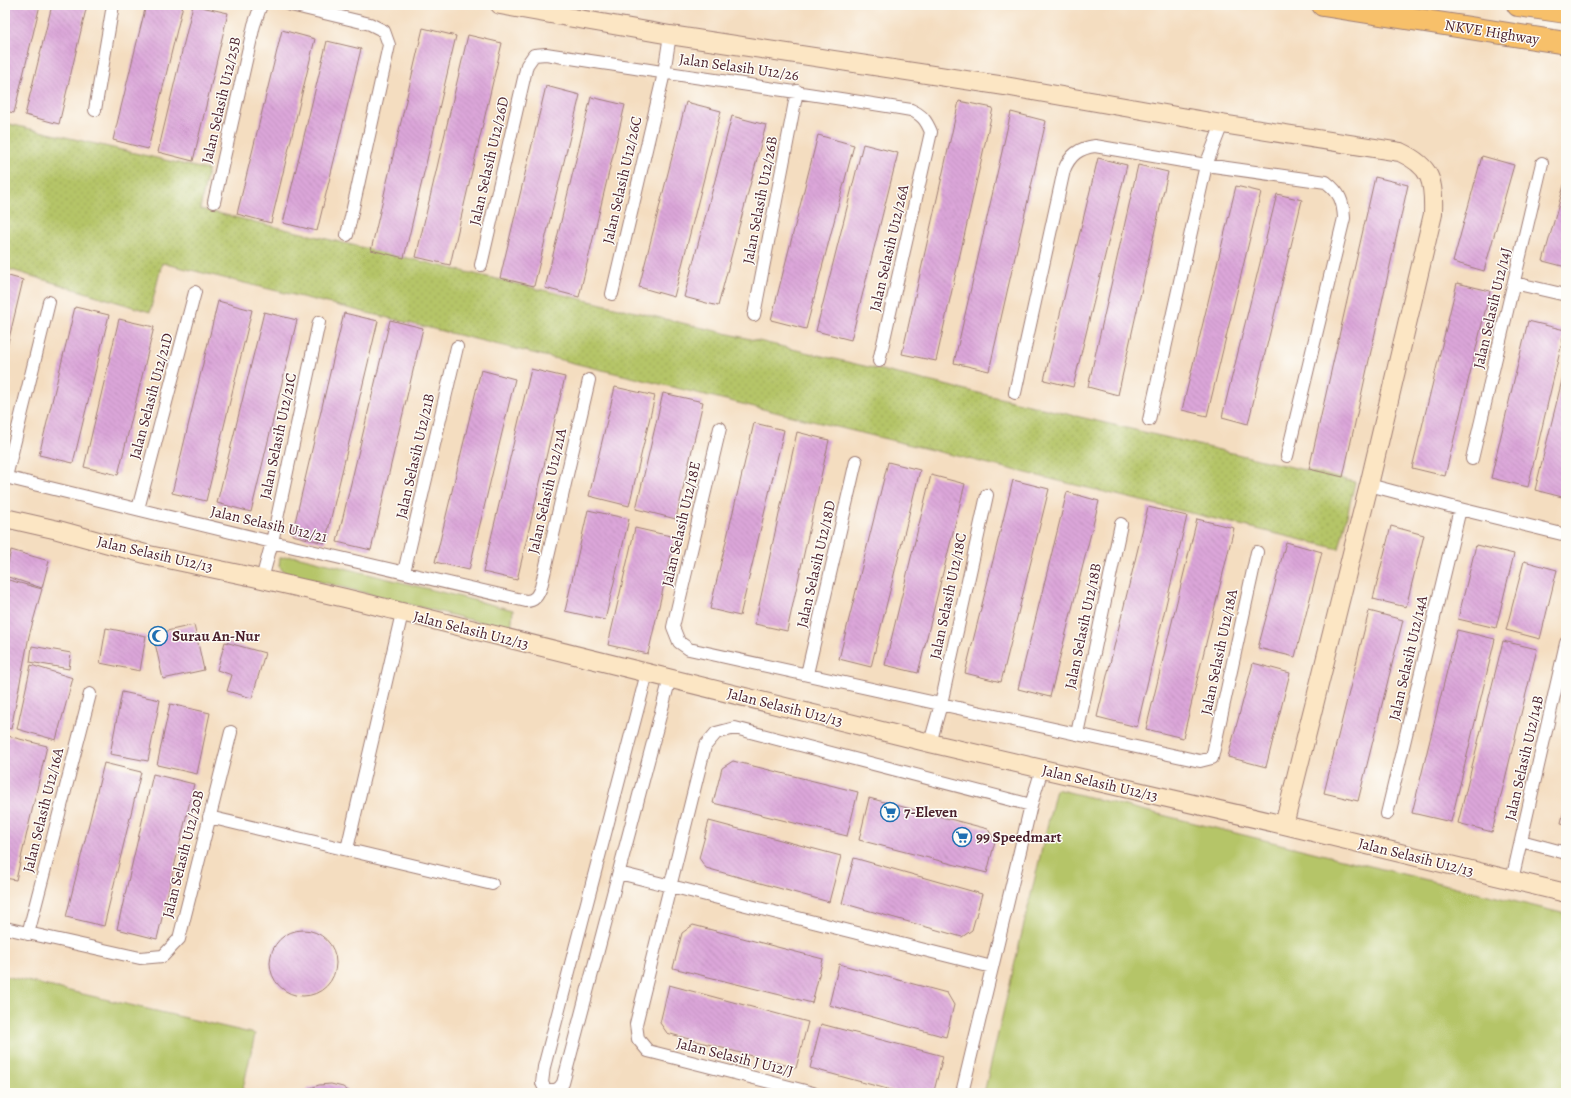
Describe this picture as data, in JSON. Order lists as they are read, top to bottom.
{
  "streets": {
    "highway": ["NKVE Highway"],
    "street": [
      "Jalan Selasih U12/26",
      "Jalan Selasih U12/25B",
      "Jalan Selasih U12/26D",
      "Jalan Selasih U12/26C",
      "Jalan Selasih U12/26B",
      "Jalan Selasih U12/26A",
      "Jalan Selasih U12/14J",
      "Jalan Selasih U12/21D",
      "Jalan Selasih U12/21C",
      "Jalan Selasih U12/21B",
      "Jalan Selasih U12/21A",
      "Jalan Selasih U12/21",
      "Jalan Selasih U12/18E",
      "Jalan Selasih U12/13",
      "Jalan Selasih U12/18D",
      "Jalan Selasih U12/18C",
      "Jalan Selasih U12/18B",
      "Jalan Selasih U12/18A",
      "Jalan Selasih U12/14A",
      "Jalan Selasih U12/14B",
      "Jalan Selasih U12/16A",
      "Jalan Selasih U12/20B",
      "Jalan Selasih J U12/J"
    ]
  },
  "crossings": [
    ["Jalan Selasih U12/26", "Jalan Selasih U12/26D"],
    ["Jalan Selasih U12/26", "Jalan Selasih U12/26C"],
    ["Jalan Selasih U12/26", "Jalan Selasih U12/26B"],
    ["Jalan Selasih U12/26", "Jalan Selasih U12/26A"],
    ["Jalan Selasih U12/21D", "Jalan Selasih U12/21"],
    ["Jalan Selasih U12/21C", "Jalan Selasih U12/21"],
    ["Jalan Selasih U12/21C", "Jalan Selasih U12/13"],
    ["Jalan Selasih U12/21B", "Jalan Selasih U12/21"],
    ["Jalan Selasih U12/21A", "Jalan Selasih U12/21"],
    ["Jalan Selasih U12/18E", "Jalan Selasih U12/18D"],
    ["Jalan Selasih U12/13", "Jalan Selasih U12/18C"],
    ["Jalan Selasih U12/13", "Jalan Selasih U12/14B"],
    ["Jalan Selasih U12/18B", "Jalan Selasih U12/18A"],
    ["Jalan Selasih U12/16A", "Jalan Selasih U12/20B"]
  ],
  "places": {
    "mosque": ["Surau An-Nur"],
    "supermarket": ["7-Eleven", "99 Speedmart"]
  }
}
